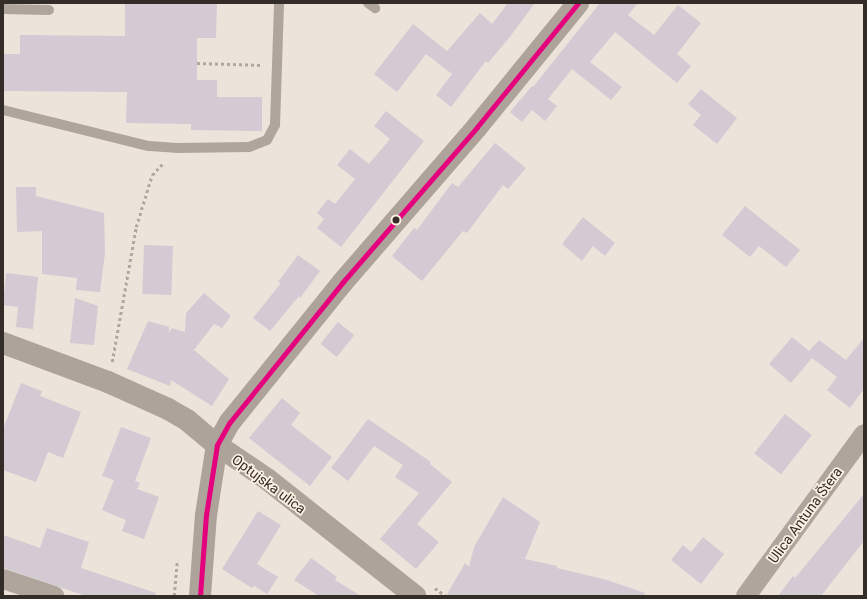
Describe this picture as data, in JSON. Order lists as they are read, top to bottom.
{
  "streets": {
    "main road": ["Optujska ulica"],
    "street": ["Ulica Antuna Štera"]
  }
}
